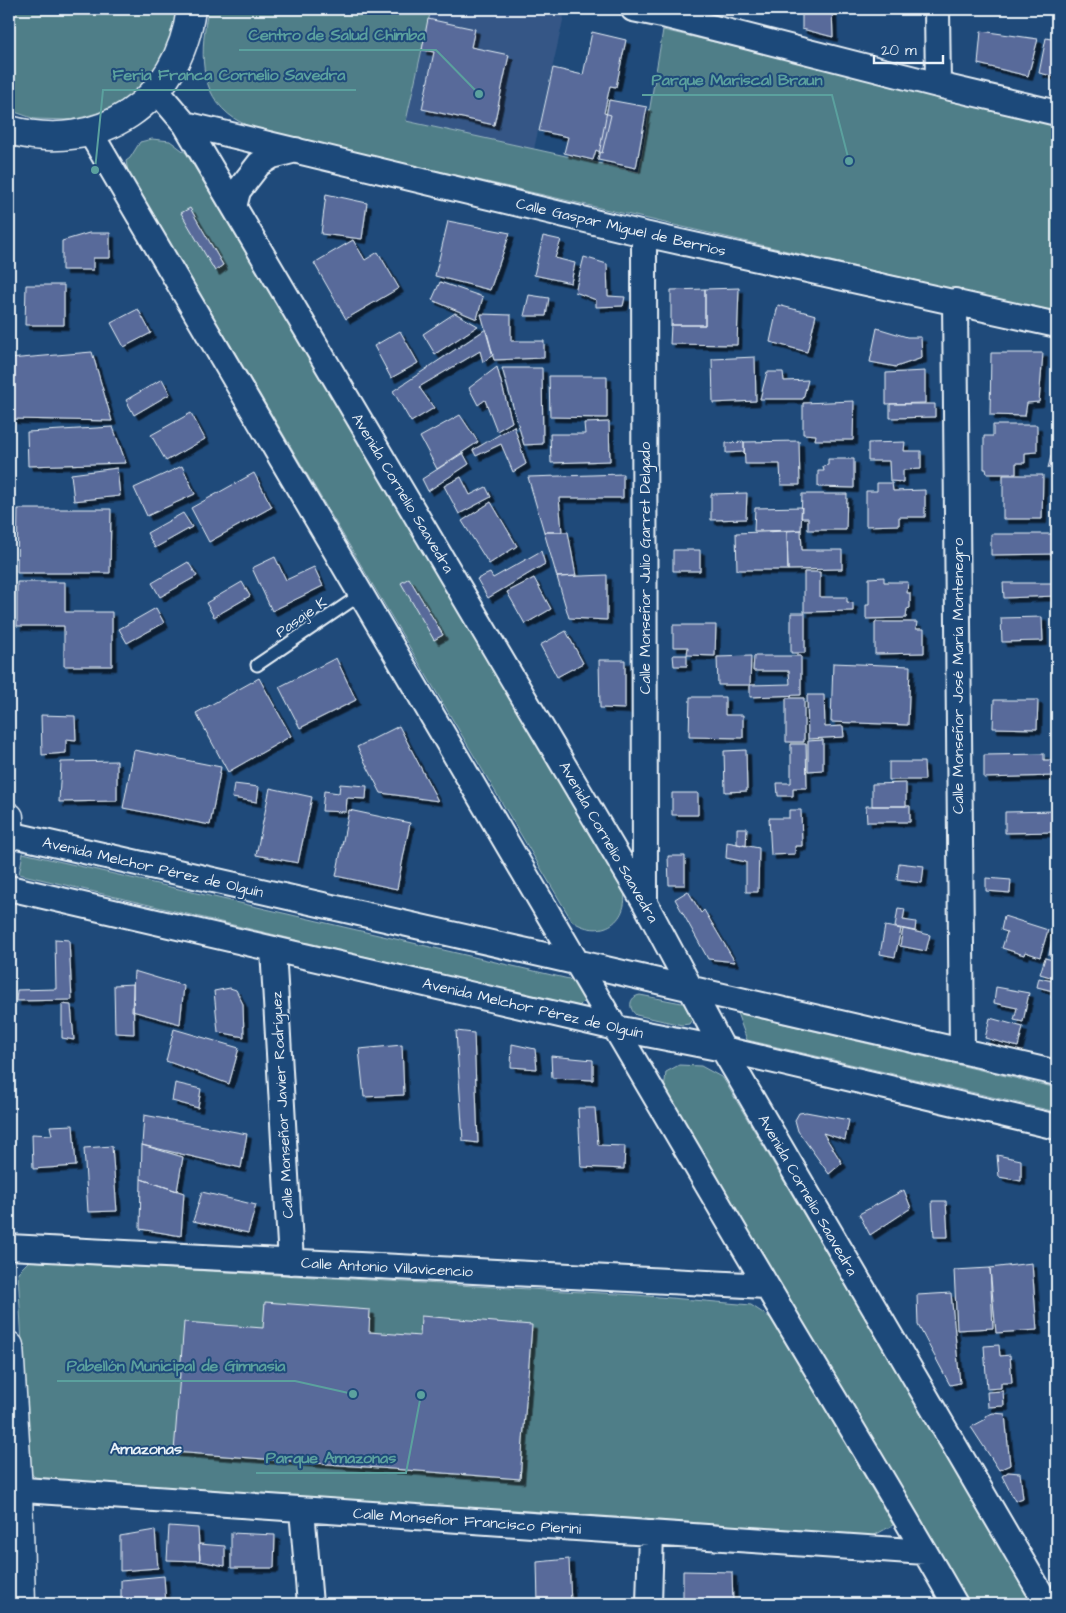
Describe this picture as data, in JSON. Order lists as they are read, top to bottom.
{
  "streets": {
    "street": [
      "Calle Gaspar Miguel de Berrios",
      "Avenida Cornelio Saavedra",
      "Calle Monseñor Julio Garret Delgado",
      "Calle Monseñor José María Montenegro",
      "Avenida Melchor Pérez de Olguín",
      "Calle Monseñor Javier Rodríguez",
      "Calle Antonio Villavicencio",
      "Calle Monseñor Francisco Pierini"
    ],
    "lane": ["Pasaje K"]
  },
  "crossings": [
    ["Calle Gaspar Miguel de Berrios", "Avenida Cornelio Saavedra"],
    ["Calle Gaspar Miguel de Berrios", "Calle Monseñor Julio Garret Delgado"],
    ["Calle Gaspar Miguel de Berrios", "Calle Monseñor José María Montenegro"],
    ["Avenida Cornelio Saavedra", "Calle Monseñor Julio Garret Delgado"],
    ["Avenida Cornelio Saavedra", "Avenida Melchor Pérez de Olguín"],
    ["Calle Monseñor José María Montenegro", "Avenida Melchor Pérez de Olguín"],
    ["Avenida Melchor Pérez de Olguín", "Calle Monseñor Javier Rodríguez"],
    ["Calle Monseñor Javier Rodríguez", "Calle Antonio Villavicencio"]
  ],
  "districts": ["Amazonas"],
  "places": [
    "Centro de Salud Chimba",
    "Parque Mariscal Braun",
    "Feria Franca Cornelio Savedra",
    "Pabellón Municipal de Gimnasia",
    "Parque Amazonas"
  ],
  "scale_bar": "20 m"
}
